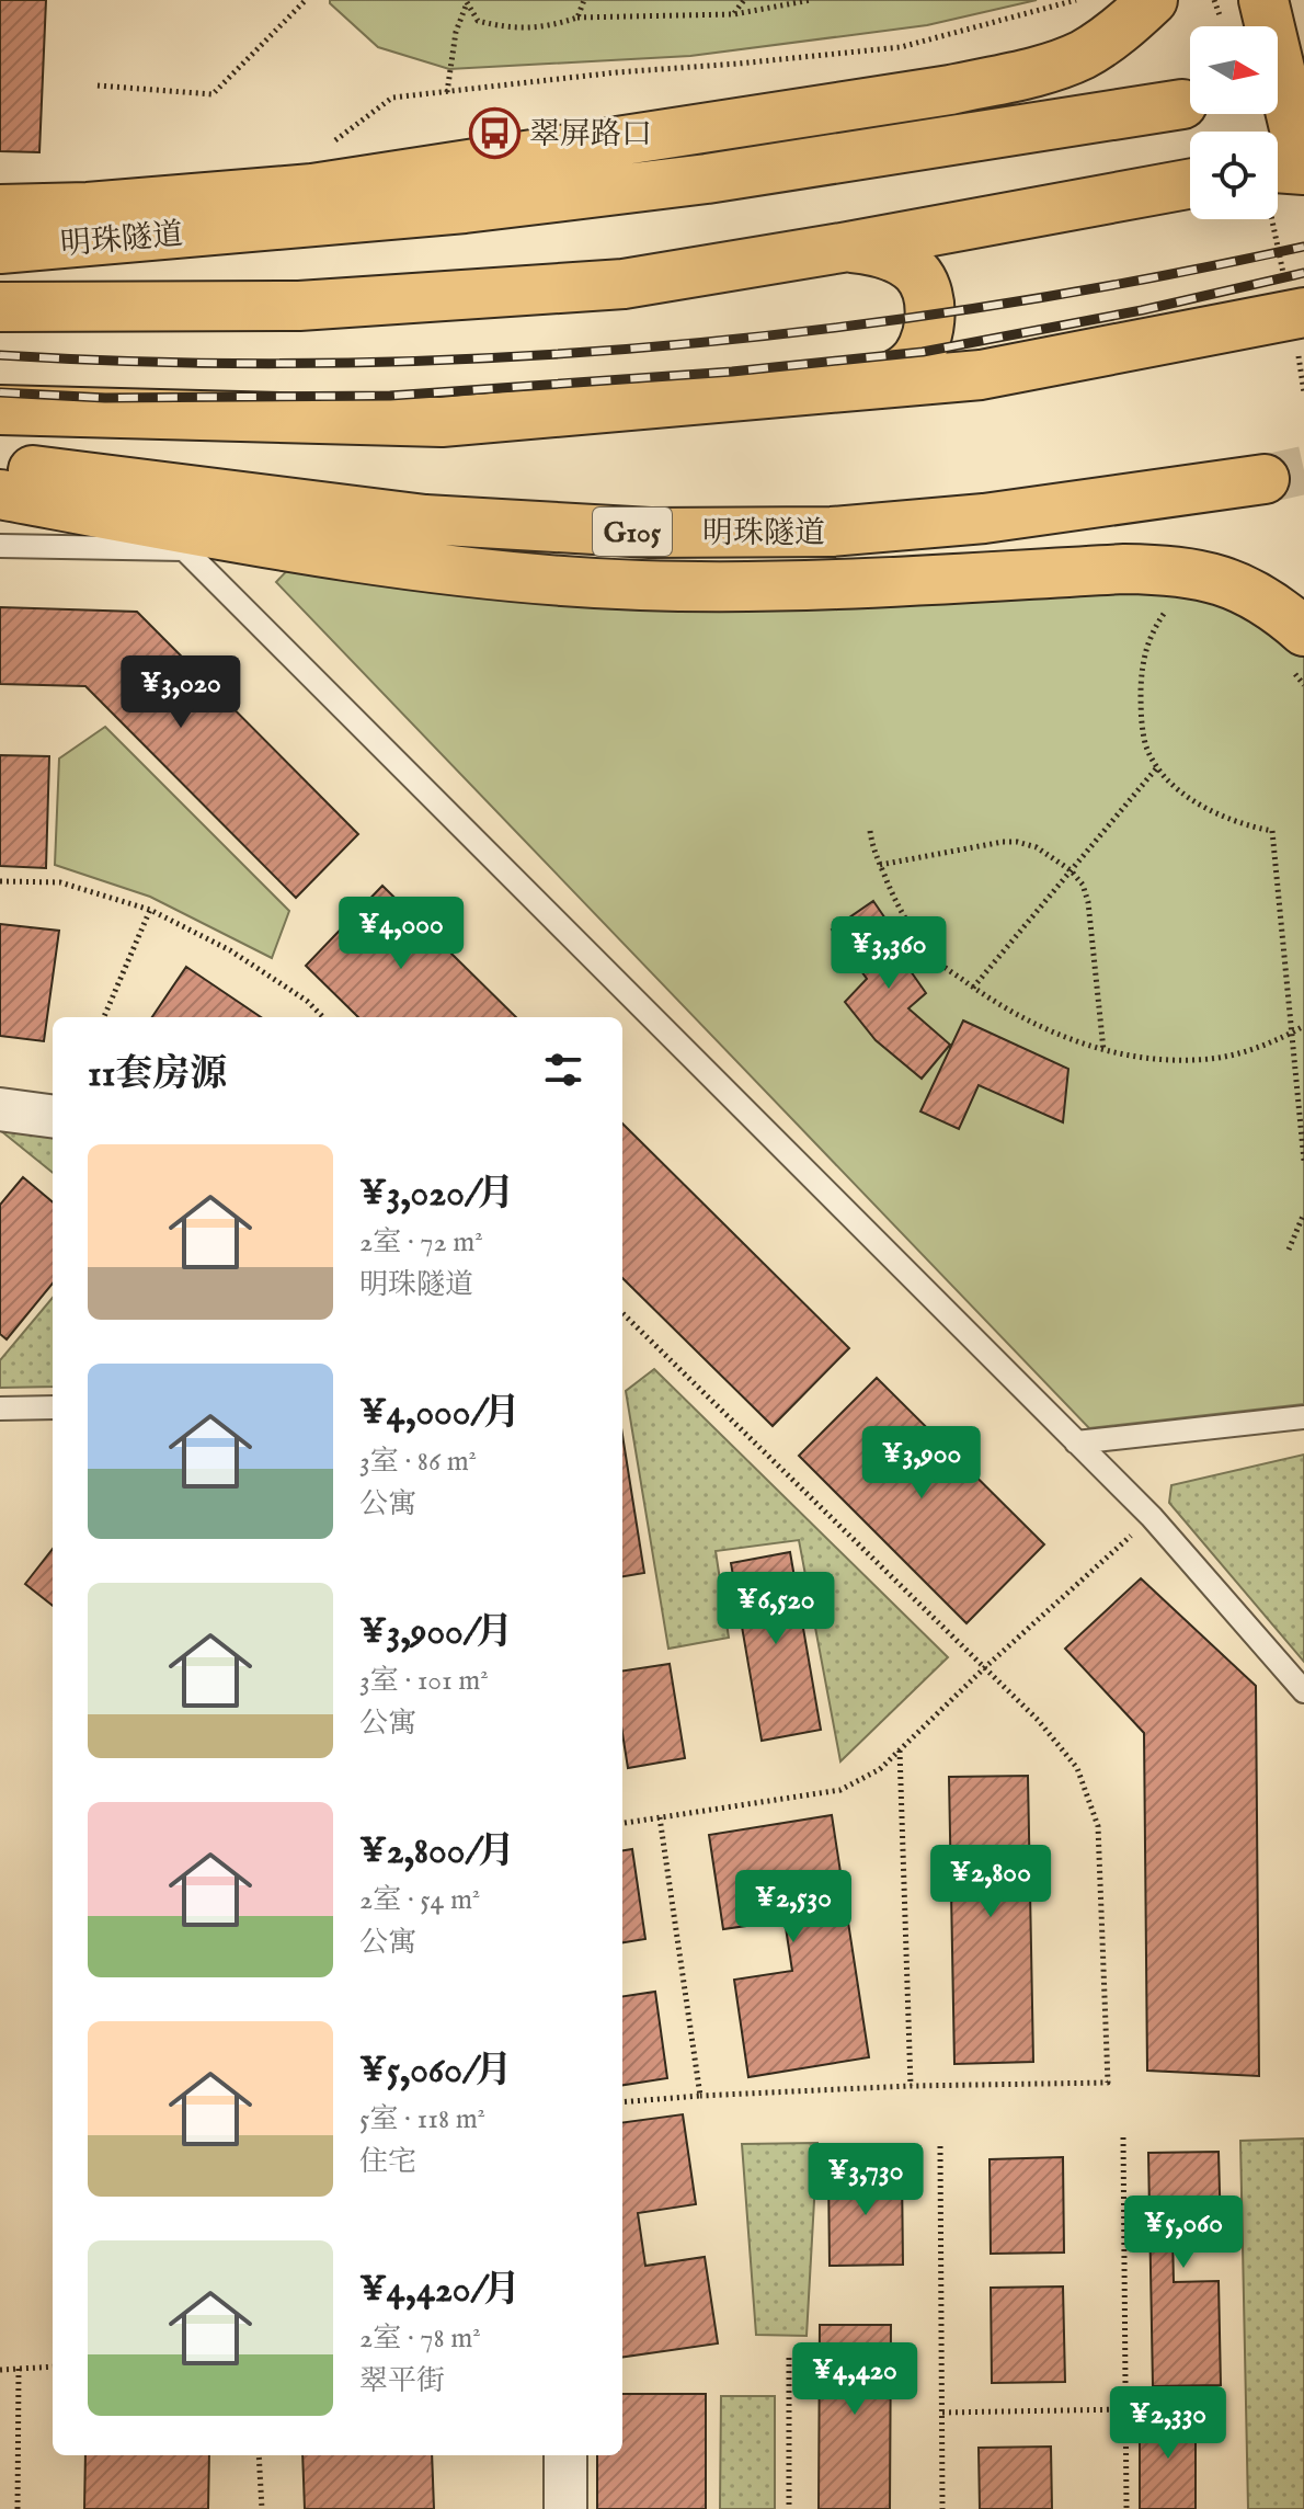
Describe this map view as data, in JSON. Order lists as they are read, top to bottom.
{
  "streets": {
    "main road": ["明珠隧道", "G105"]
  },
  "places": {
    "bus stop": ["翠屏路口"]
  },
  "north": "right",
  "page": {
    "price": [
      "¥3,020",
      "¥4,000",
      "¥3,360",
      "¥3,900",
      "¥6,520",
      "¥2,800",
      "¥2,530",
      "¥3,730",
      "¥5,060",
      "¥4,420",
      "¥2,330"
    ],
    "heading": "11套房源",
    "list": [
      {
        "name": "¥3,020/月",
        "note": "2室 · 72 m² · 明珠隧道"
      },
      {
        "name": "¥4,000/月",
        "note": "3室 · 86 m² · 公寓"
      },
      {
        "name": "¥3,900/月",
        "note": "3室 · 101 m² · 公寓"
      },
      {
        "name": "¥2,800/月",
        "note": "2室 · 54 m² · 公寓"
      },
      {
        "name": "¥5,060/月",
        "note": "5室 · 118 m² · 住宅"
      },
      {
        "name": "¥4,420/月",
        "note": "2室 · 78 m² · 翠平街"
      }
    ]
  }
}
